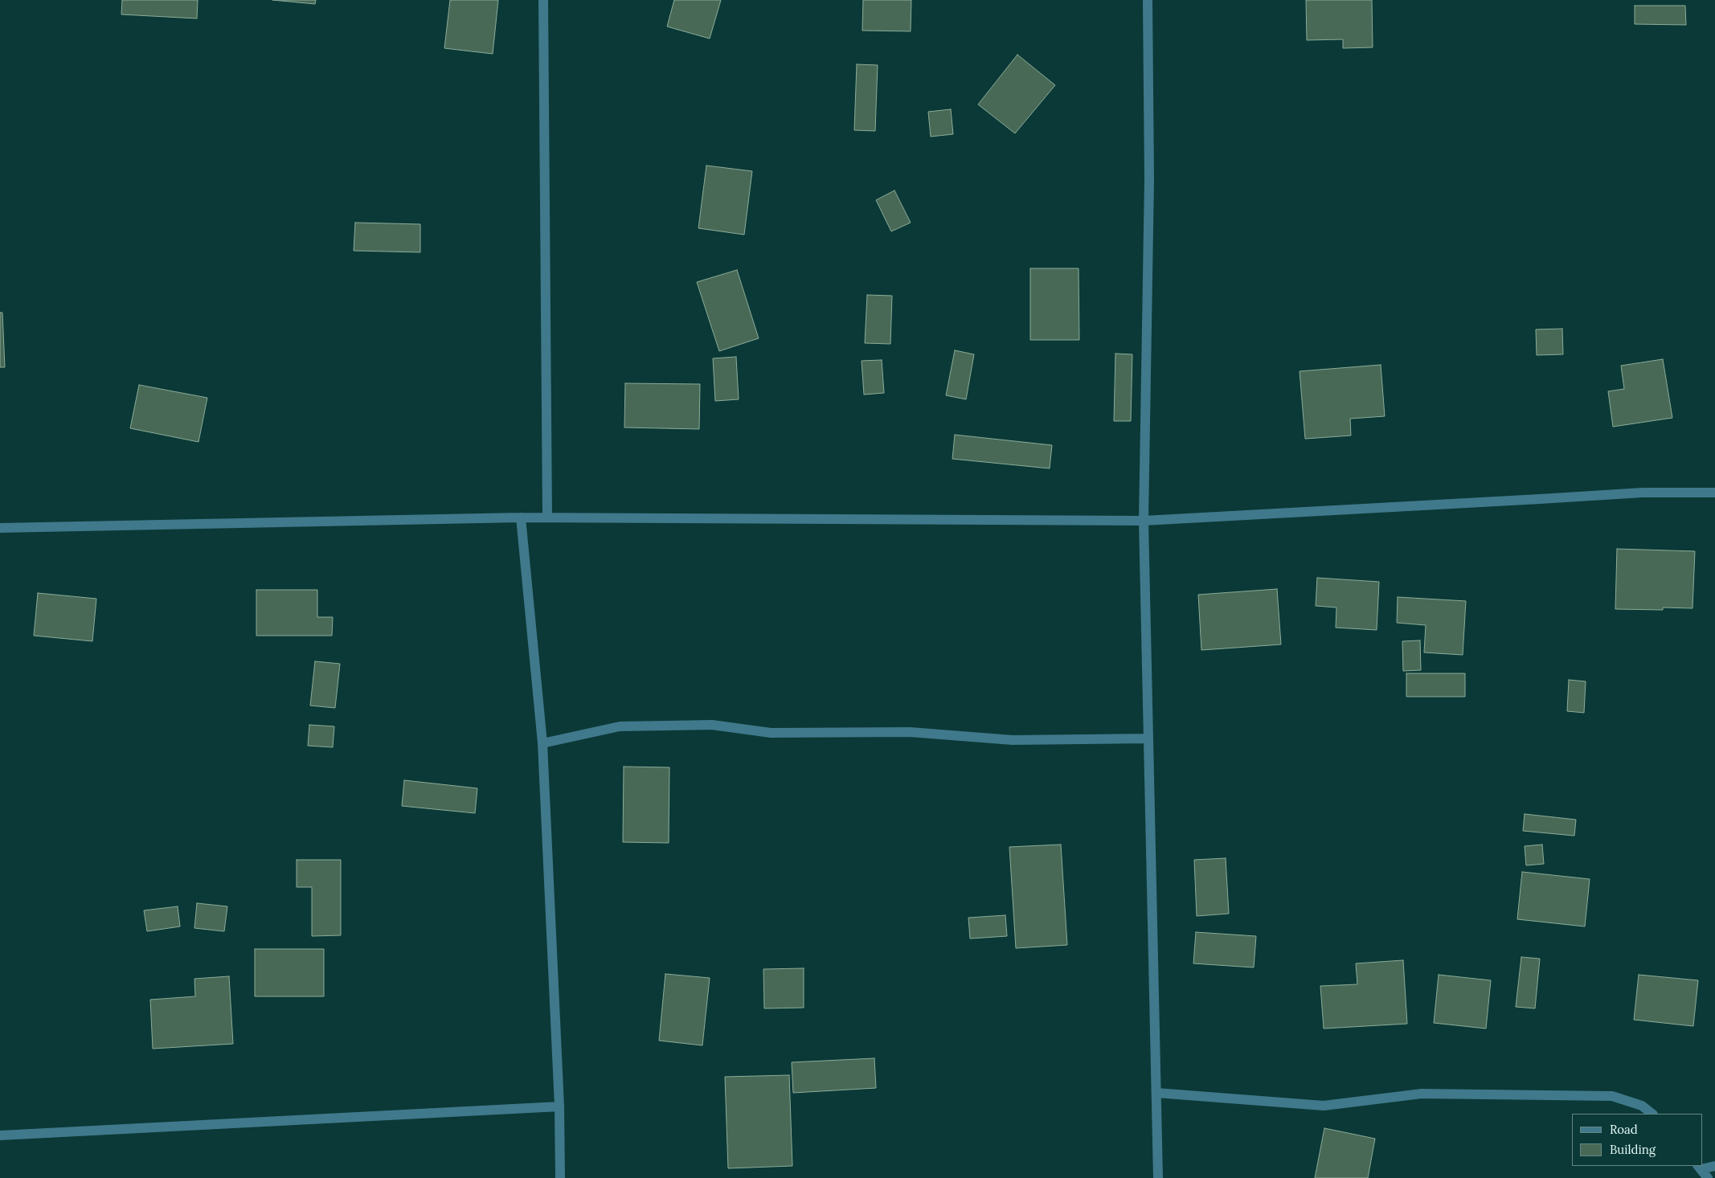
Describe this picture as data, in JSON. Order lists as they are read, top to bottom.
{
  "legend": ["Road", "Building"]
}
